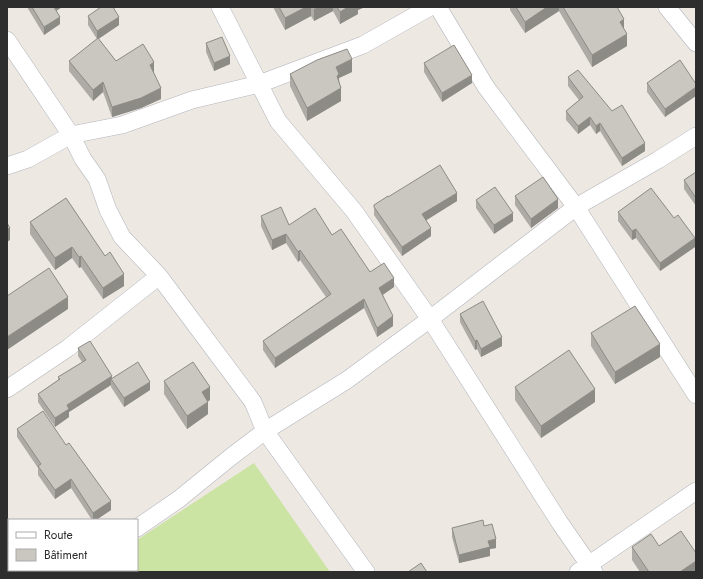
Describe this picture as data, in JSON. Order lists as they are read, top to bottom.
{
  "legend": ["Route", "Bâtiment"]
}
